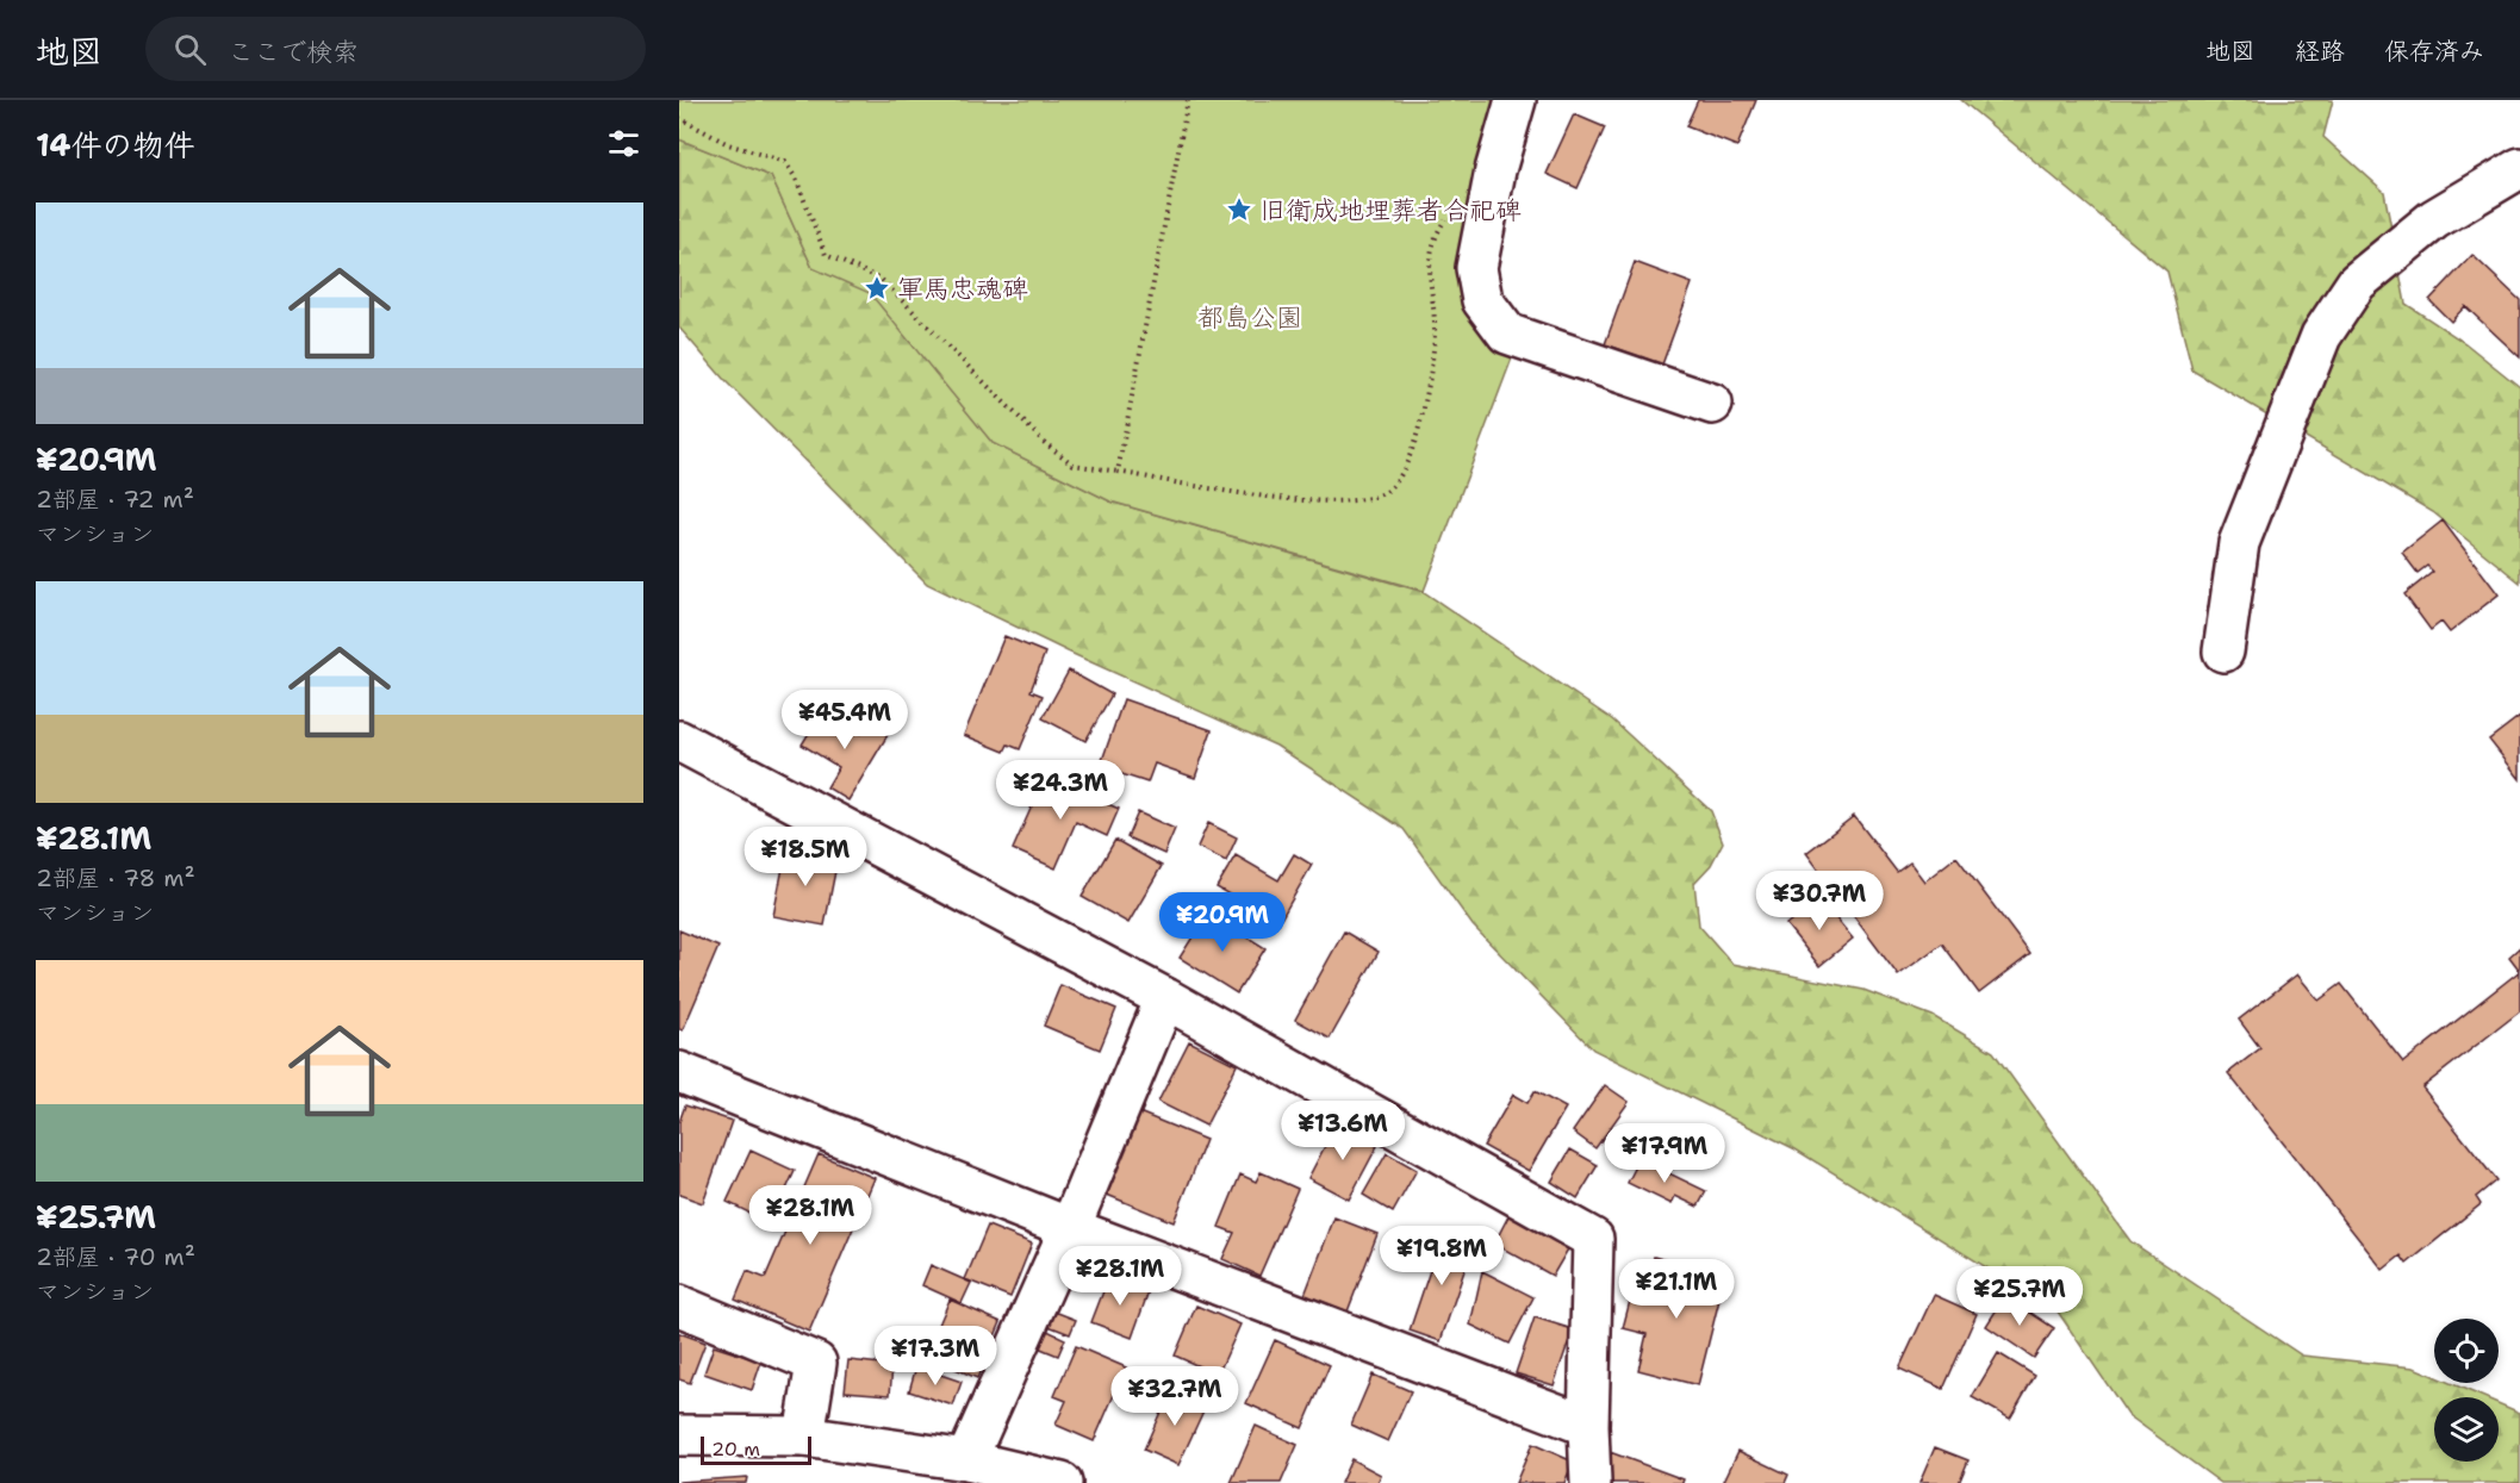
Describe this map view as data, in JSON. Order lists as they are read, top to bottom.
{
  "parks": ["都島公園"],
  "places": {
    "place": ["旧衛成地埋葬者合祀碑", "軍馬忠魂碑"]
  },
  "scale_bar": "20 m",
  "page": {
    "header": "地図",
    "search": "ここで検索",
    "nav": ["地図", "経路", "保存済み"],
    "heading": "14件の物件",
    "list": [
      {
        "name": "¥20.9M",
        "note": "2部屋 · 72 m² · マンション"
      },
      {
        "name": "¥28.1M",
        "note": "2部屋 · 78 m² · マンション"
      },
      {
        "name": "¥25.7M",
        "note": "2部屋 · 70 m² · マンション"
      }
    ],
    "price": [
      "¥45.4M",
      "¥24.3M",
      "¥18.5M",
      "¥30.7M",
      "¥20.9M",
      "¥13.6M",
      "¥17.9M",
      "¥28.1M",
      "¥19.8M",
      "¥28.1M",
      "¥21.1M",
      "¥25.7M",
      "¥17.3M",
      "¥32.7M"
    ],
    "scale": "20 m"
  }
}
